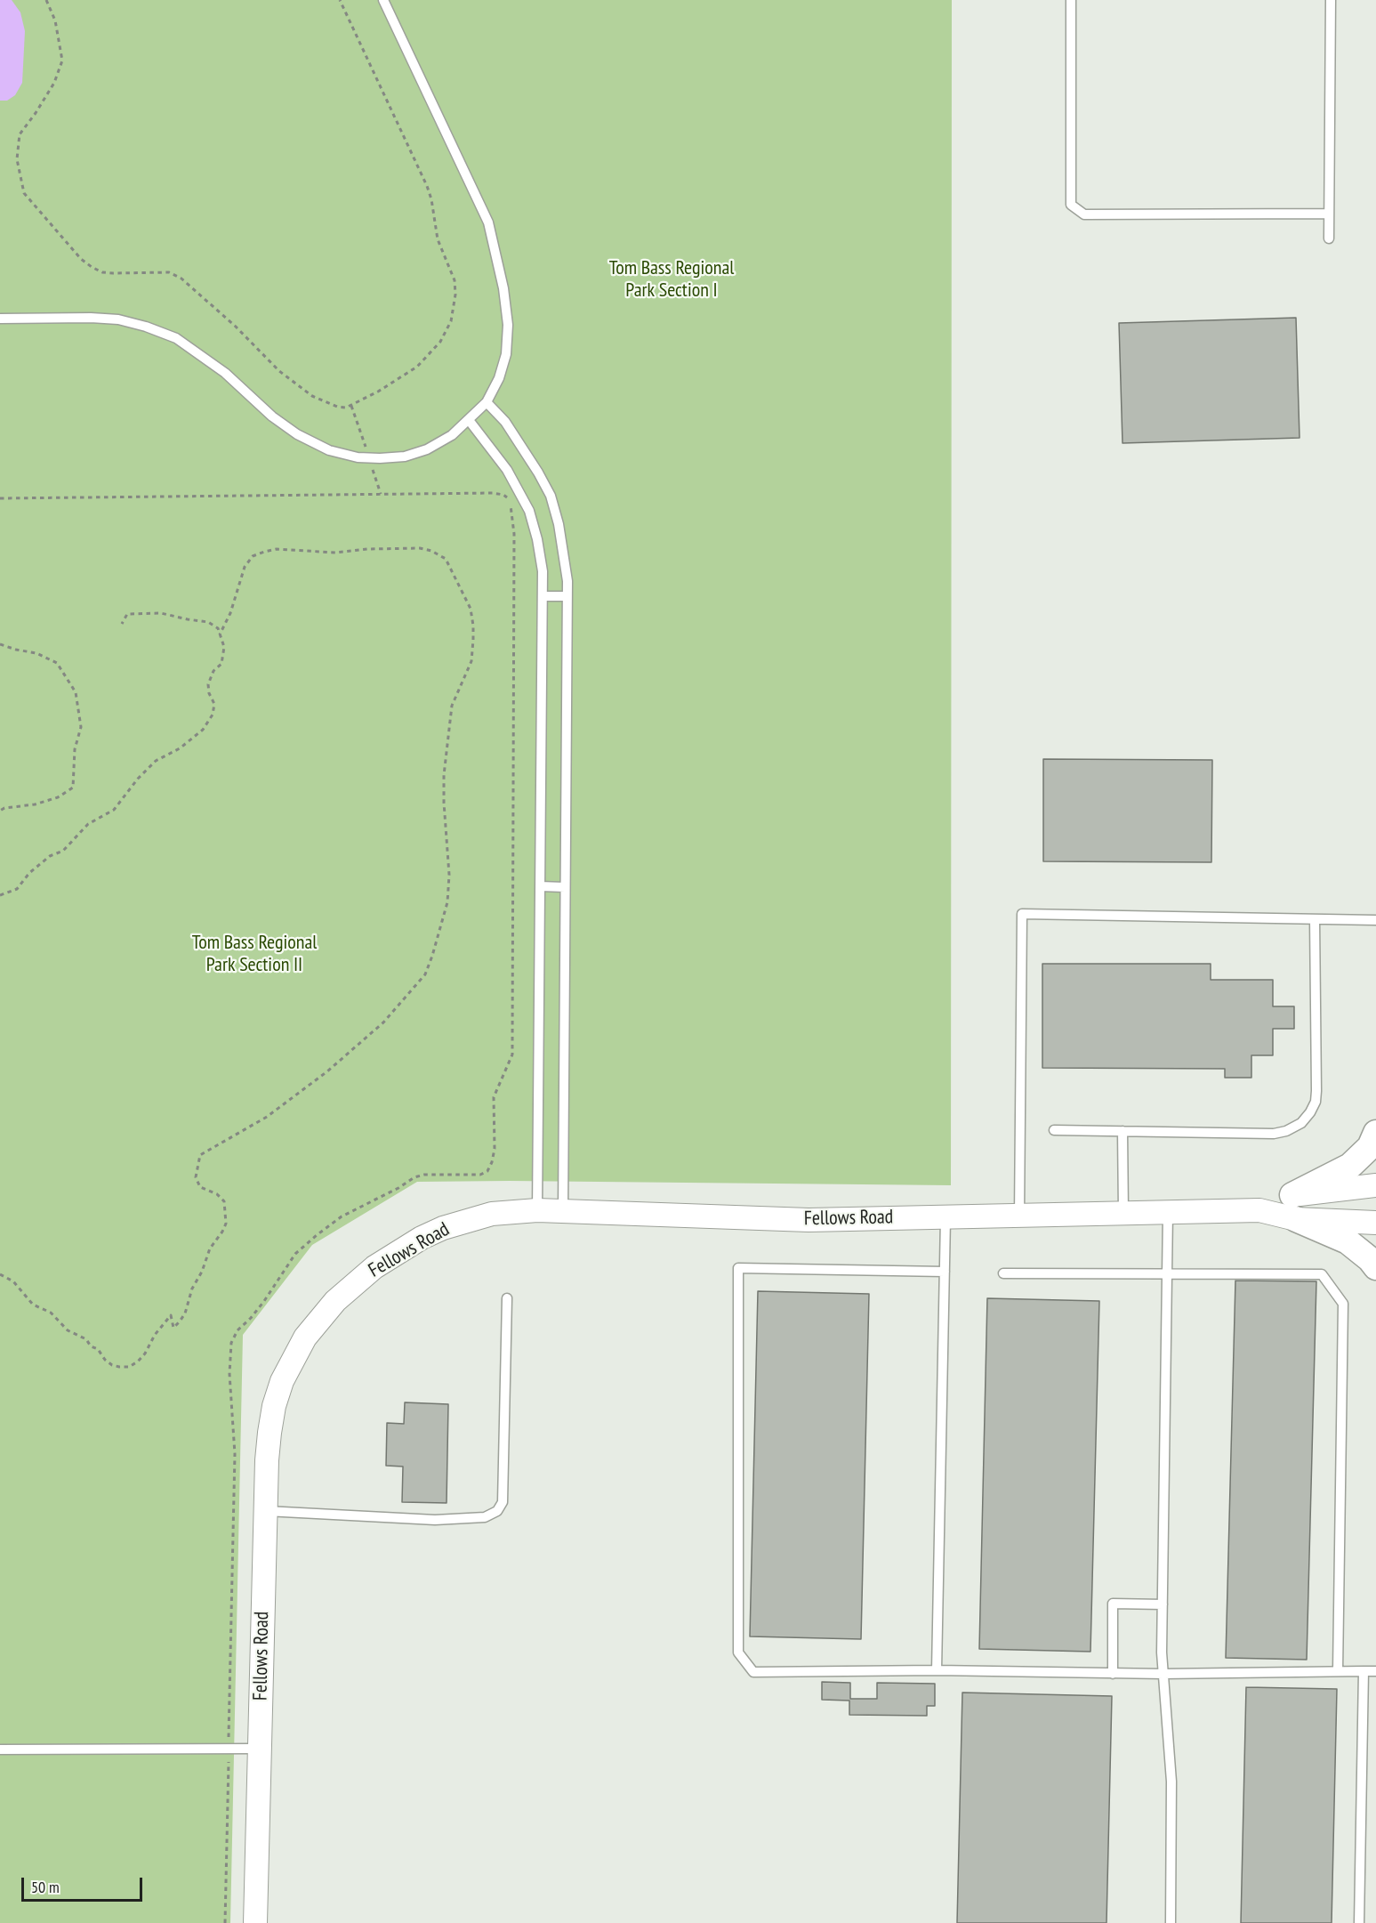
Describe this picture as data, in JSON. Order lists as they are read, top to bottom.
{
  "streets": {
    "street": ["Fellows Road"]
  },
  "parks": ["Tom Bass Regional Park Section I", "Tom Bass Regional Park Section II"],
  "scale_bar": "50 m"
}
